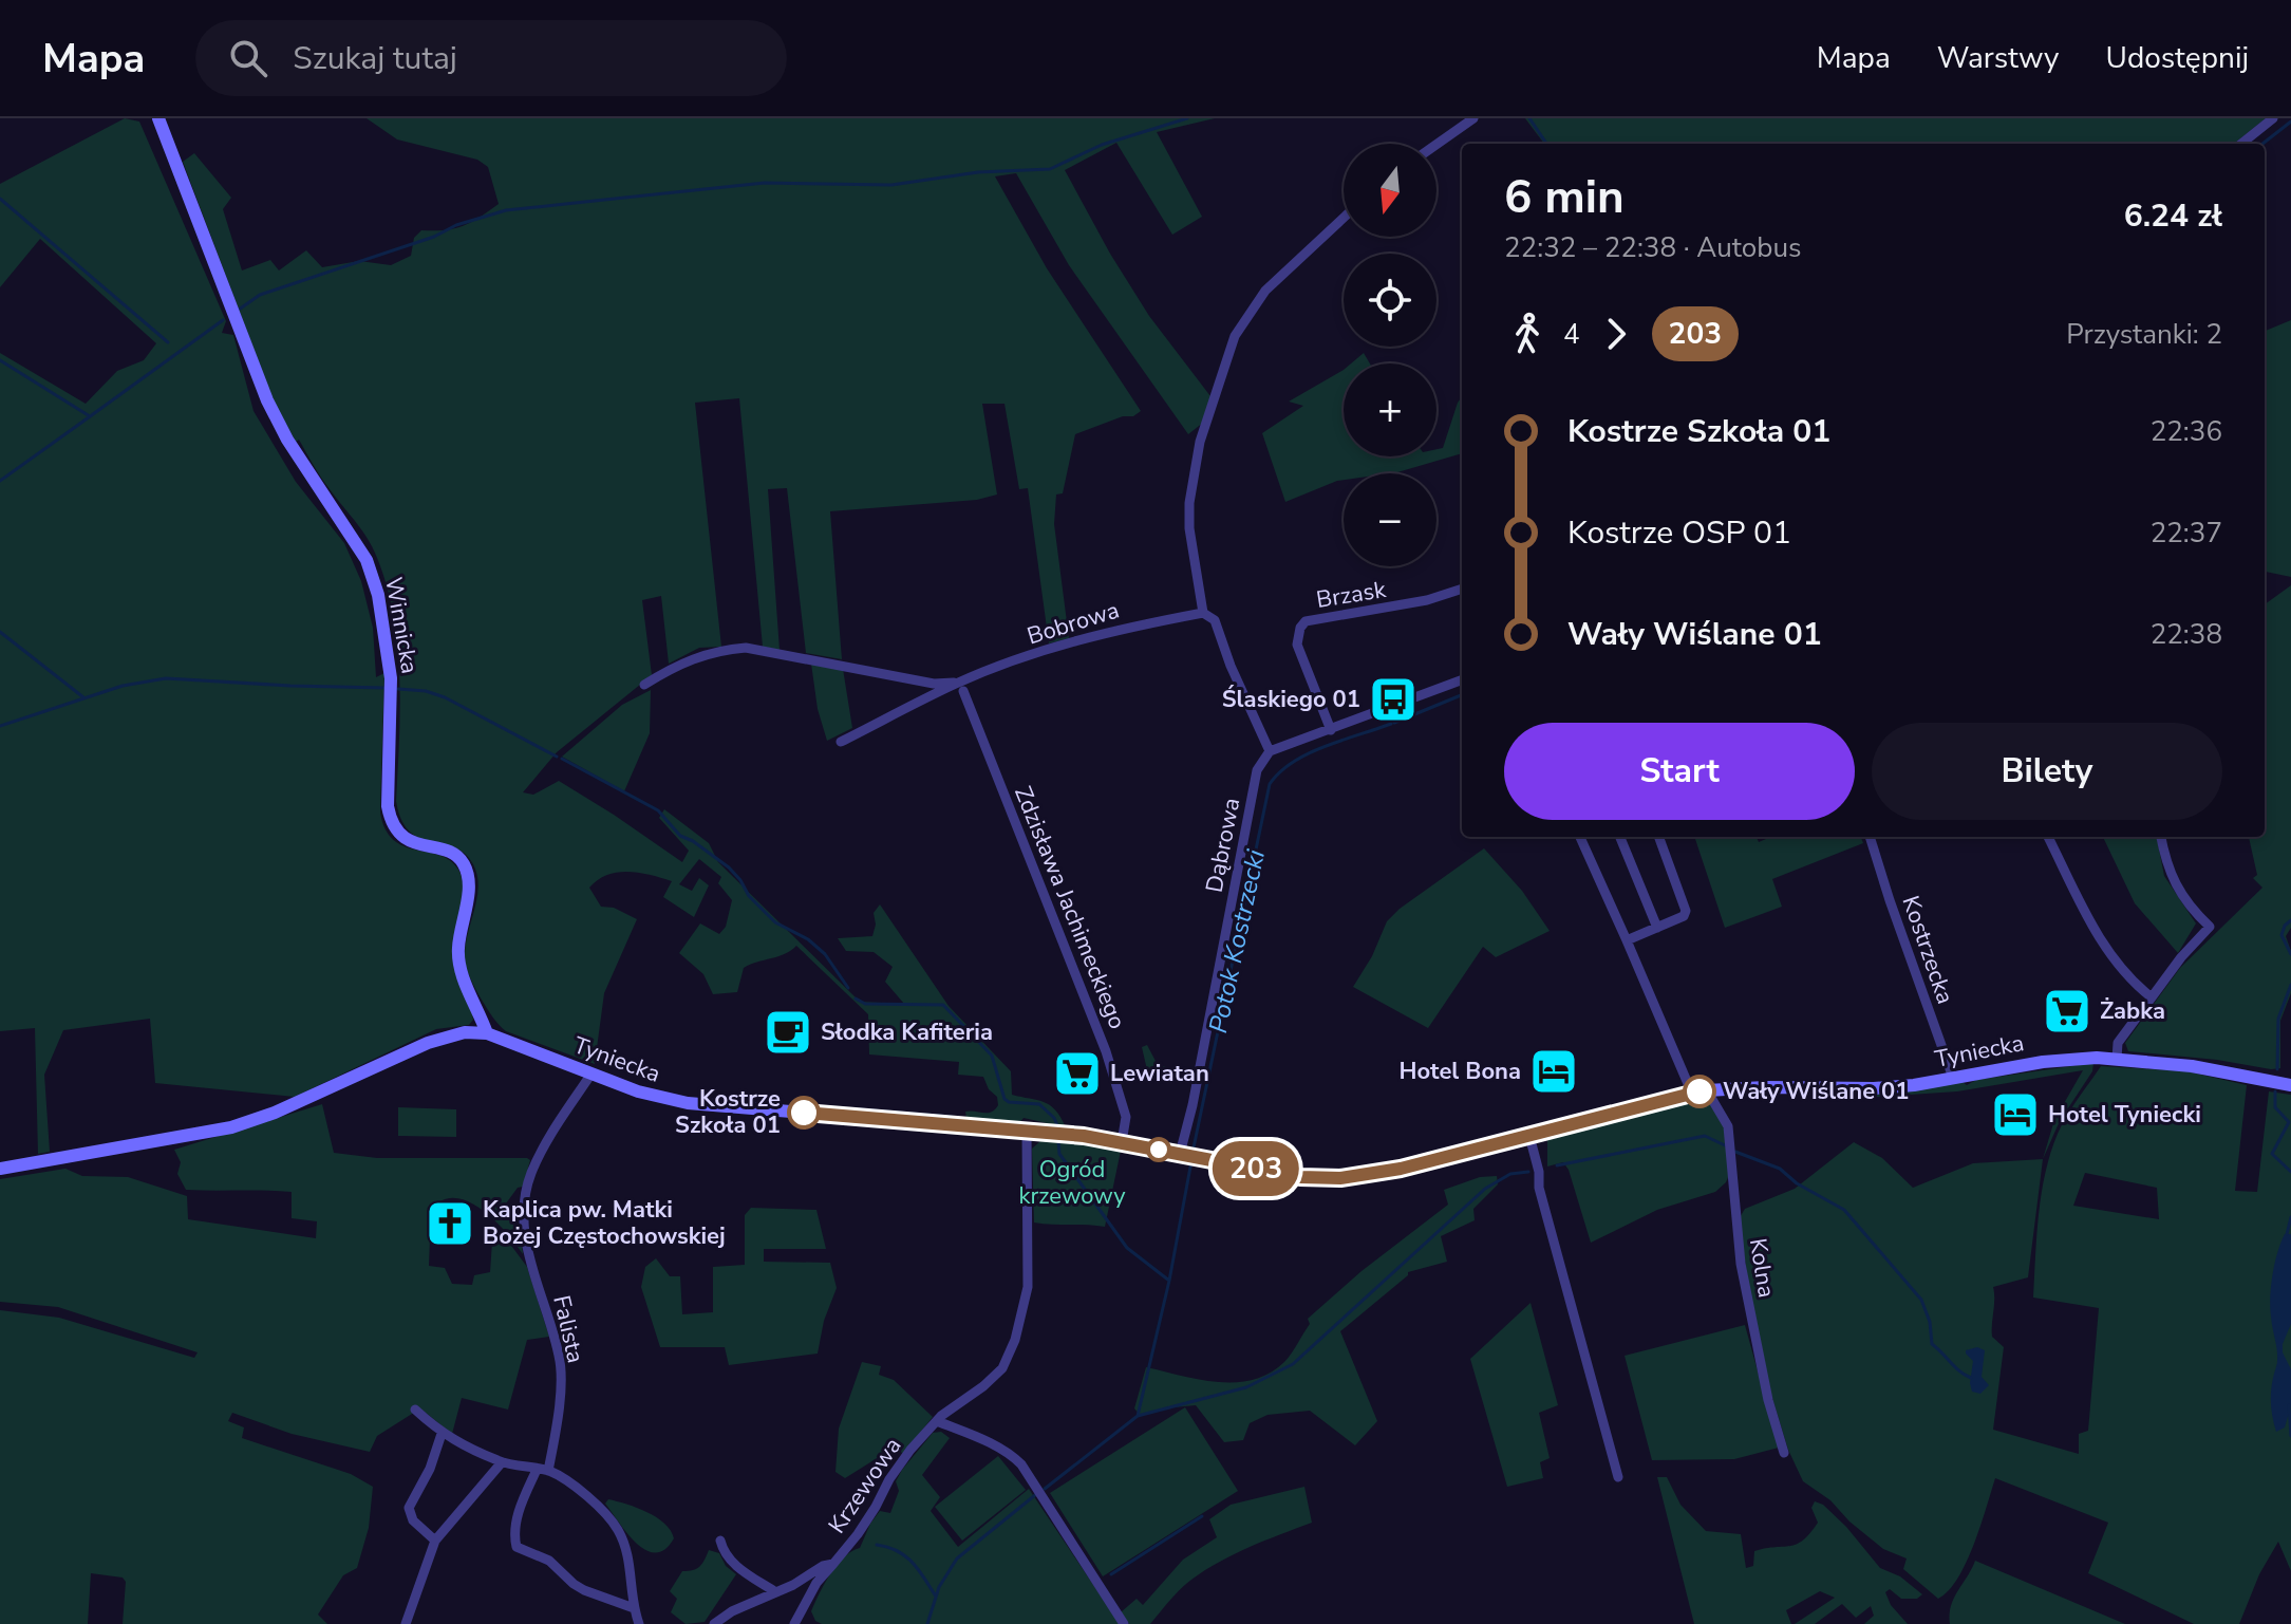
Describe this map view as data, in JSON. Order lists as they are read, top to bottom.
{
  "streets": {
    "street": [
      "Brzask",
      "Bobrowa",
      "Winnicka",
      "Dąbrowa",
      "Zdzisława Jachimeckiego",
      "Kostrzecka",
      "Tyniecka",
      "Kolna",
      "Falista",
      "Krzewowa"
    ]
  },
  "crossings": [
    ["Bobrowa", "Zdzisława Jachimeckiego"],
    ["Winnicka", "Tyniecka"],
    ["Dąbrowa", "Tyniecka"],
    ["Zdzisława Jachimeckiego", "Tyniecka"],
    ["Kostrzecka", "Tyniecka"],
    ["Tyniecka", "Kolna"],
    ["Tyniecka", "Falista"],
    ["Tyniecka", "Krzewowa"]
  ],
  "water": ["Potok Kostrzecki"],
  "parks": ["Ogród krzewowy"],
  "places": {
    "bus stop": ["Ślaskiego 01"],
    "supermarket": ["Żabka", "Lewiatan"],
    "cafe": ["Słodka Kafiteria"],
    "hotel": ["Hotel Bona", "Hotel Tyniecki"],
    "other": ["Wały Wiślane 01", "Kostrze Szkoła 01"],
    "church": ["Kaplica pw. Matki Bożej Częstochowskiej"]
  },
  "lines": ["bus line 203"],
  "north": "bottom",
  "page": {
    "header": "Mapa",
    "search": "Szukaj tutaj",
    "nav": ["Mapa", "Warstwy", "Udostępnij"],
    "on_map": "203",
    "map_buttons": ["+", "−"],
    "heading": ["6 min", "22:32 – 22:38 · Autobus", "6.24 zł"],
    "legs": ["4", "203", "Przystanki: 2"],
    "list": [
      {
        "name": "Kostrze Szkoła 01",
        "value": "22:36"
      },
      {
        "name": "Kostrze OSP 01",
        "value": "22:37"
      },
      {
        "name": "Wały Wiślane 01",
        "value": "22:38"
      }
    ],
    "buttons": ["Start", "Bilety"]
  }
}
